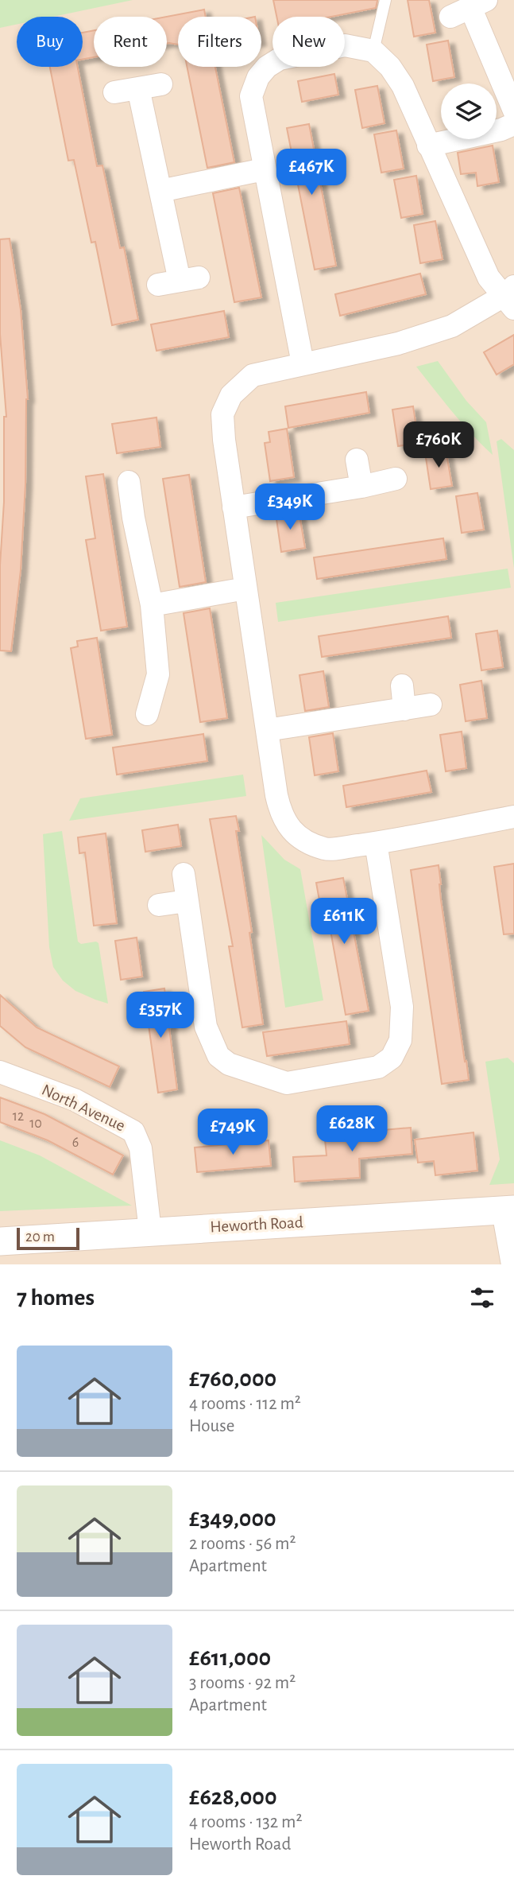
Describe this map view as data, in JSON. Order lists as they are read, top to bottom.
{
  "streets": {
    "street": ["North Avenue", "Heworth Road"]
  },
  "crossings": [
    ["North Avenue", "Heworth Road"]
  ],
  "house_numbers": ["12", "10", "6"],
  "scale_bar": "20 m",
  "page": {
    "chip": [
      "Buy",
      "Rent",
      "Filters",
      "New"
    ],
    "price": [
      "£467K",
      "£760K",
      "£349K",
      "£611K",
      "£357K",
      "£628K",
      "£749K"
    ],
    "scale": "20 m",
    "heading": "7 homes",
    "list": [
      {
        "name": "£760,000",
        "note": "4 rooms · 112 m² · House"
      },
      {
        "name": "£349,000",
        "note": "2 rooms · 56 m² · Apartment"
      },
      {
        "name": "£611,000",
        "note": "3 rooms · 92 m² · Apartment"
      },
      {
        "name": "£628,000",
        "note": "4 rooms · 132 m² · Heworth Road"
      }
    ]
  }
}
